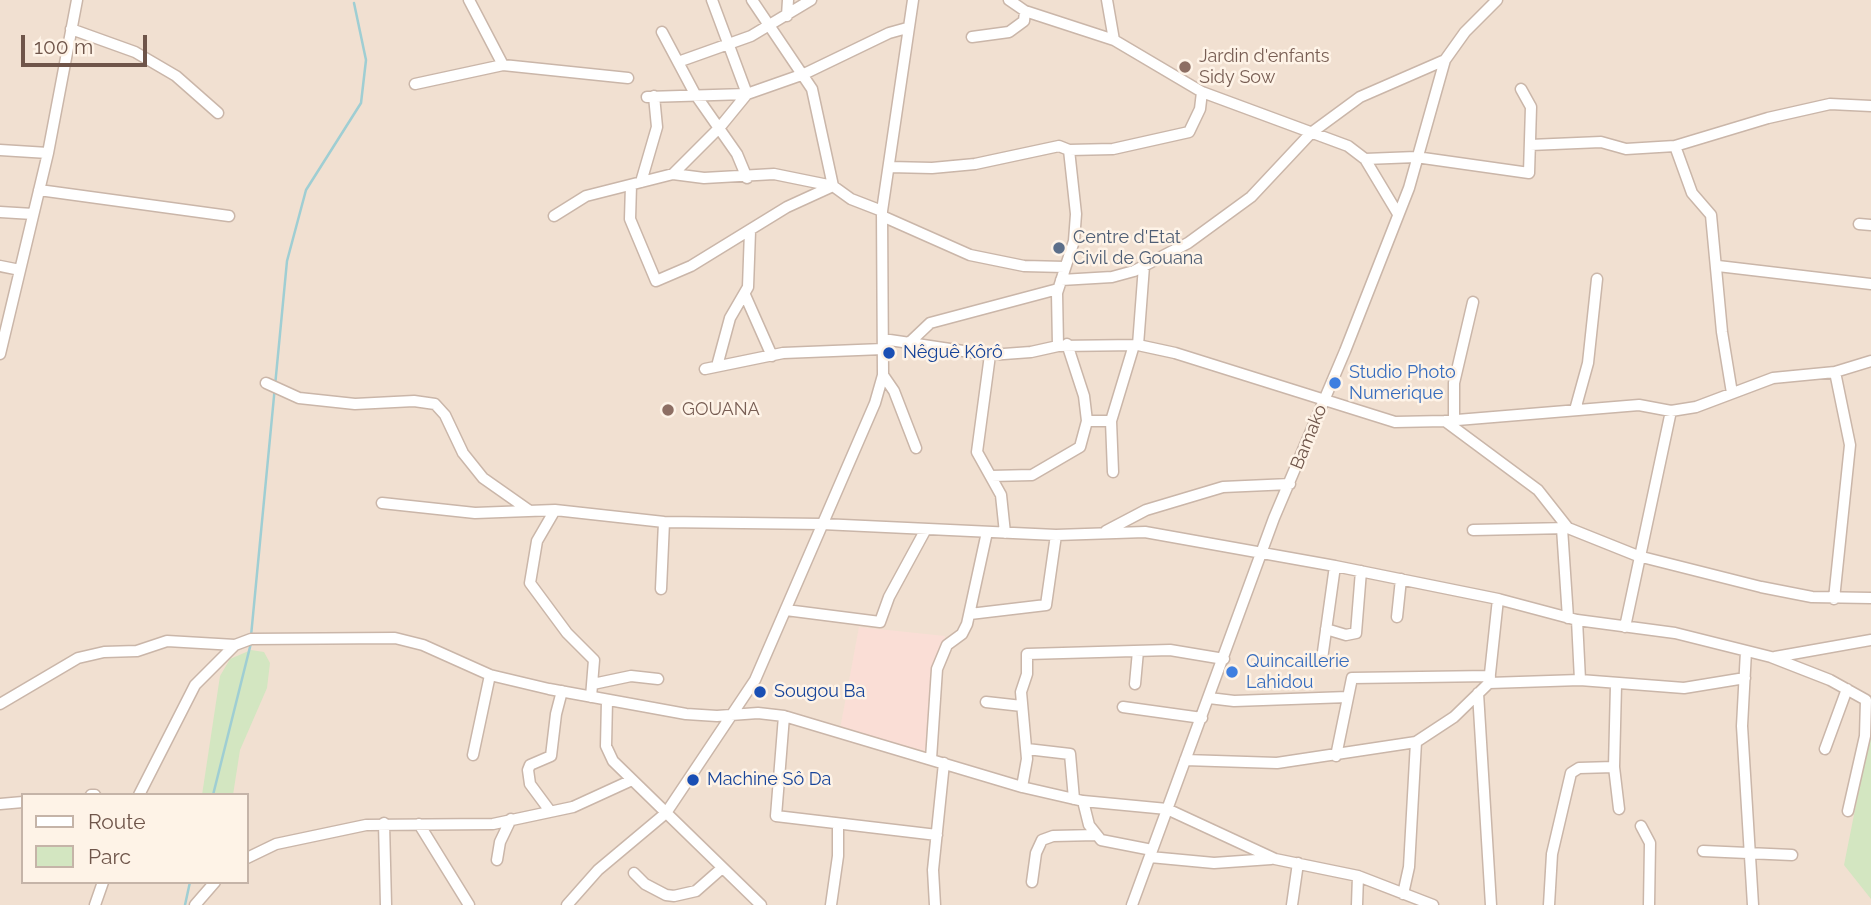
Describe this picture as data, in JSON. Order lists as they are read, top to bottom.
{
  "streets": {
    "street": ["Bamako"]
  },
  "places": [
    "Jardin d'enfants Sidy Sow",
    "Centre d'Etat Civil de Gouana",
    "Nêguê Kôrô",
    "Studio Photo Numerique",
    "GOUANA",
    "Quincaillerie Lahidou",
    "Sougou Ba",
    "Machine Sô Da"
  ],
  "legend": ["Route", "Parc"],
  "scale_bar": "100 m"
}
